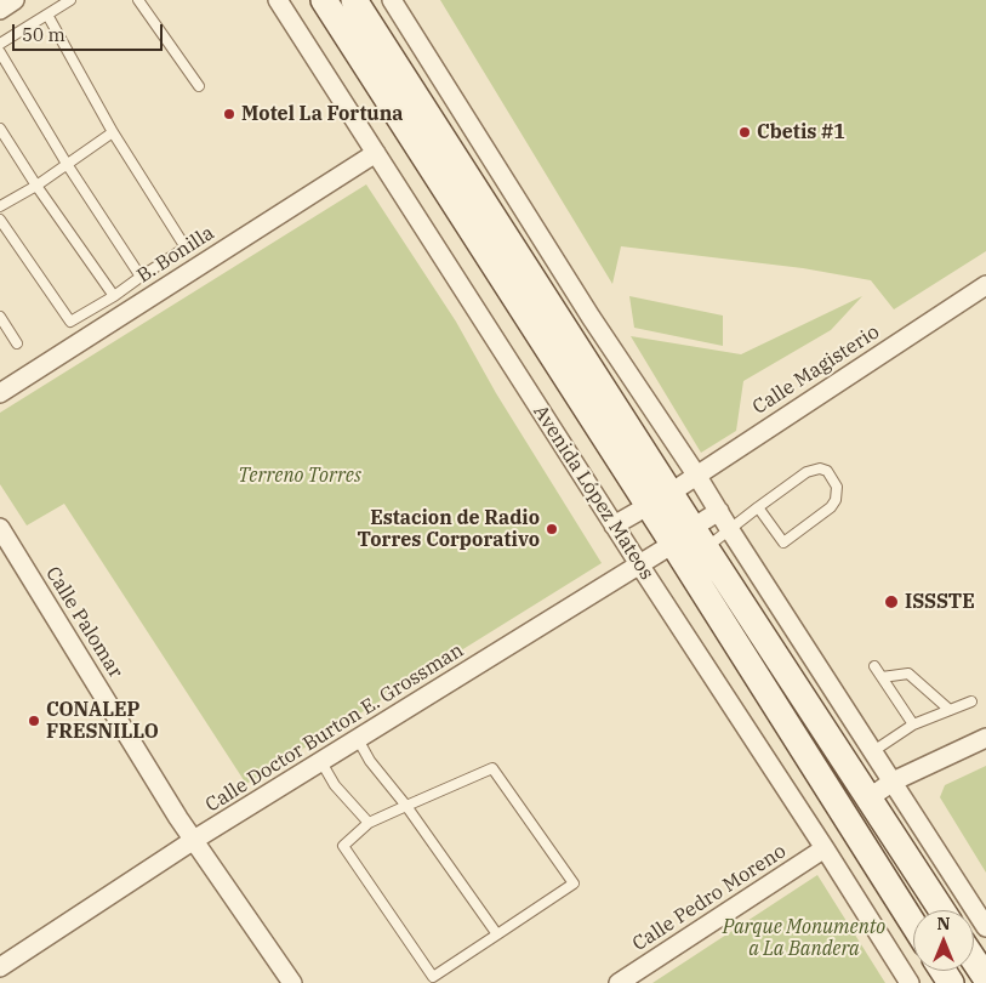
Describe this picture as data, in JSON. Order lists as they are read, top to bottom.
{
  "streets": {
    "main road": ["Avenida López Mateos"],
    "street": [
      "B. Bonilla",
      "Calle Magisterio",
      "Calle Palomar",
      "Calle Doctor Burton E. Grossman",
      "Calle Pedro Moreno"
    ]
  },
  "crossings": [
    ["B. Bonilla", "Avenida López Mateos"],
    ["Calle Magisterio", "Avenida López Mateos"],
    ["Avenida López Mateos", "Calle Doctor Burton E. Grossman"],
    ["Avenida López Mateos", "Calle Pedro Moreno"],
    ["Calle Palomar", "Calle Doctor Burton E. Grossman"]
  ],
  "parks": ["Terreno Torres", "Parque Monumento a La Bandera"],
  "places": [
    "Motel La Fortuna",
    "Cbetis #1",
    "Estacion de Radio Torres Corporativo",
    "ISSSTE",
    "CONALEP FRESNILLO"
  ],
  "scale_bar": "50 m",
  "north": "top"
}
